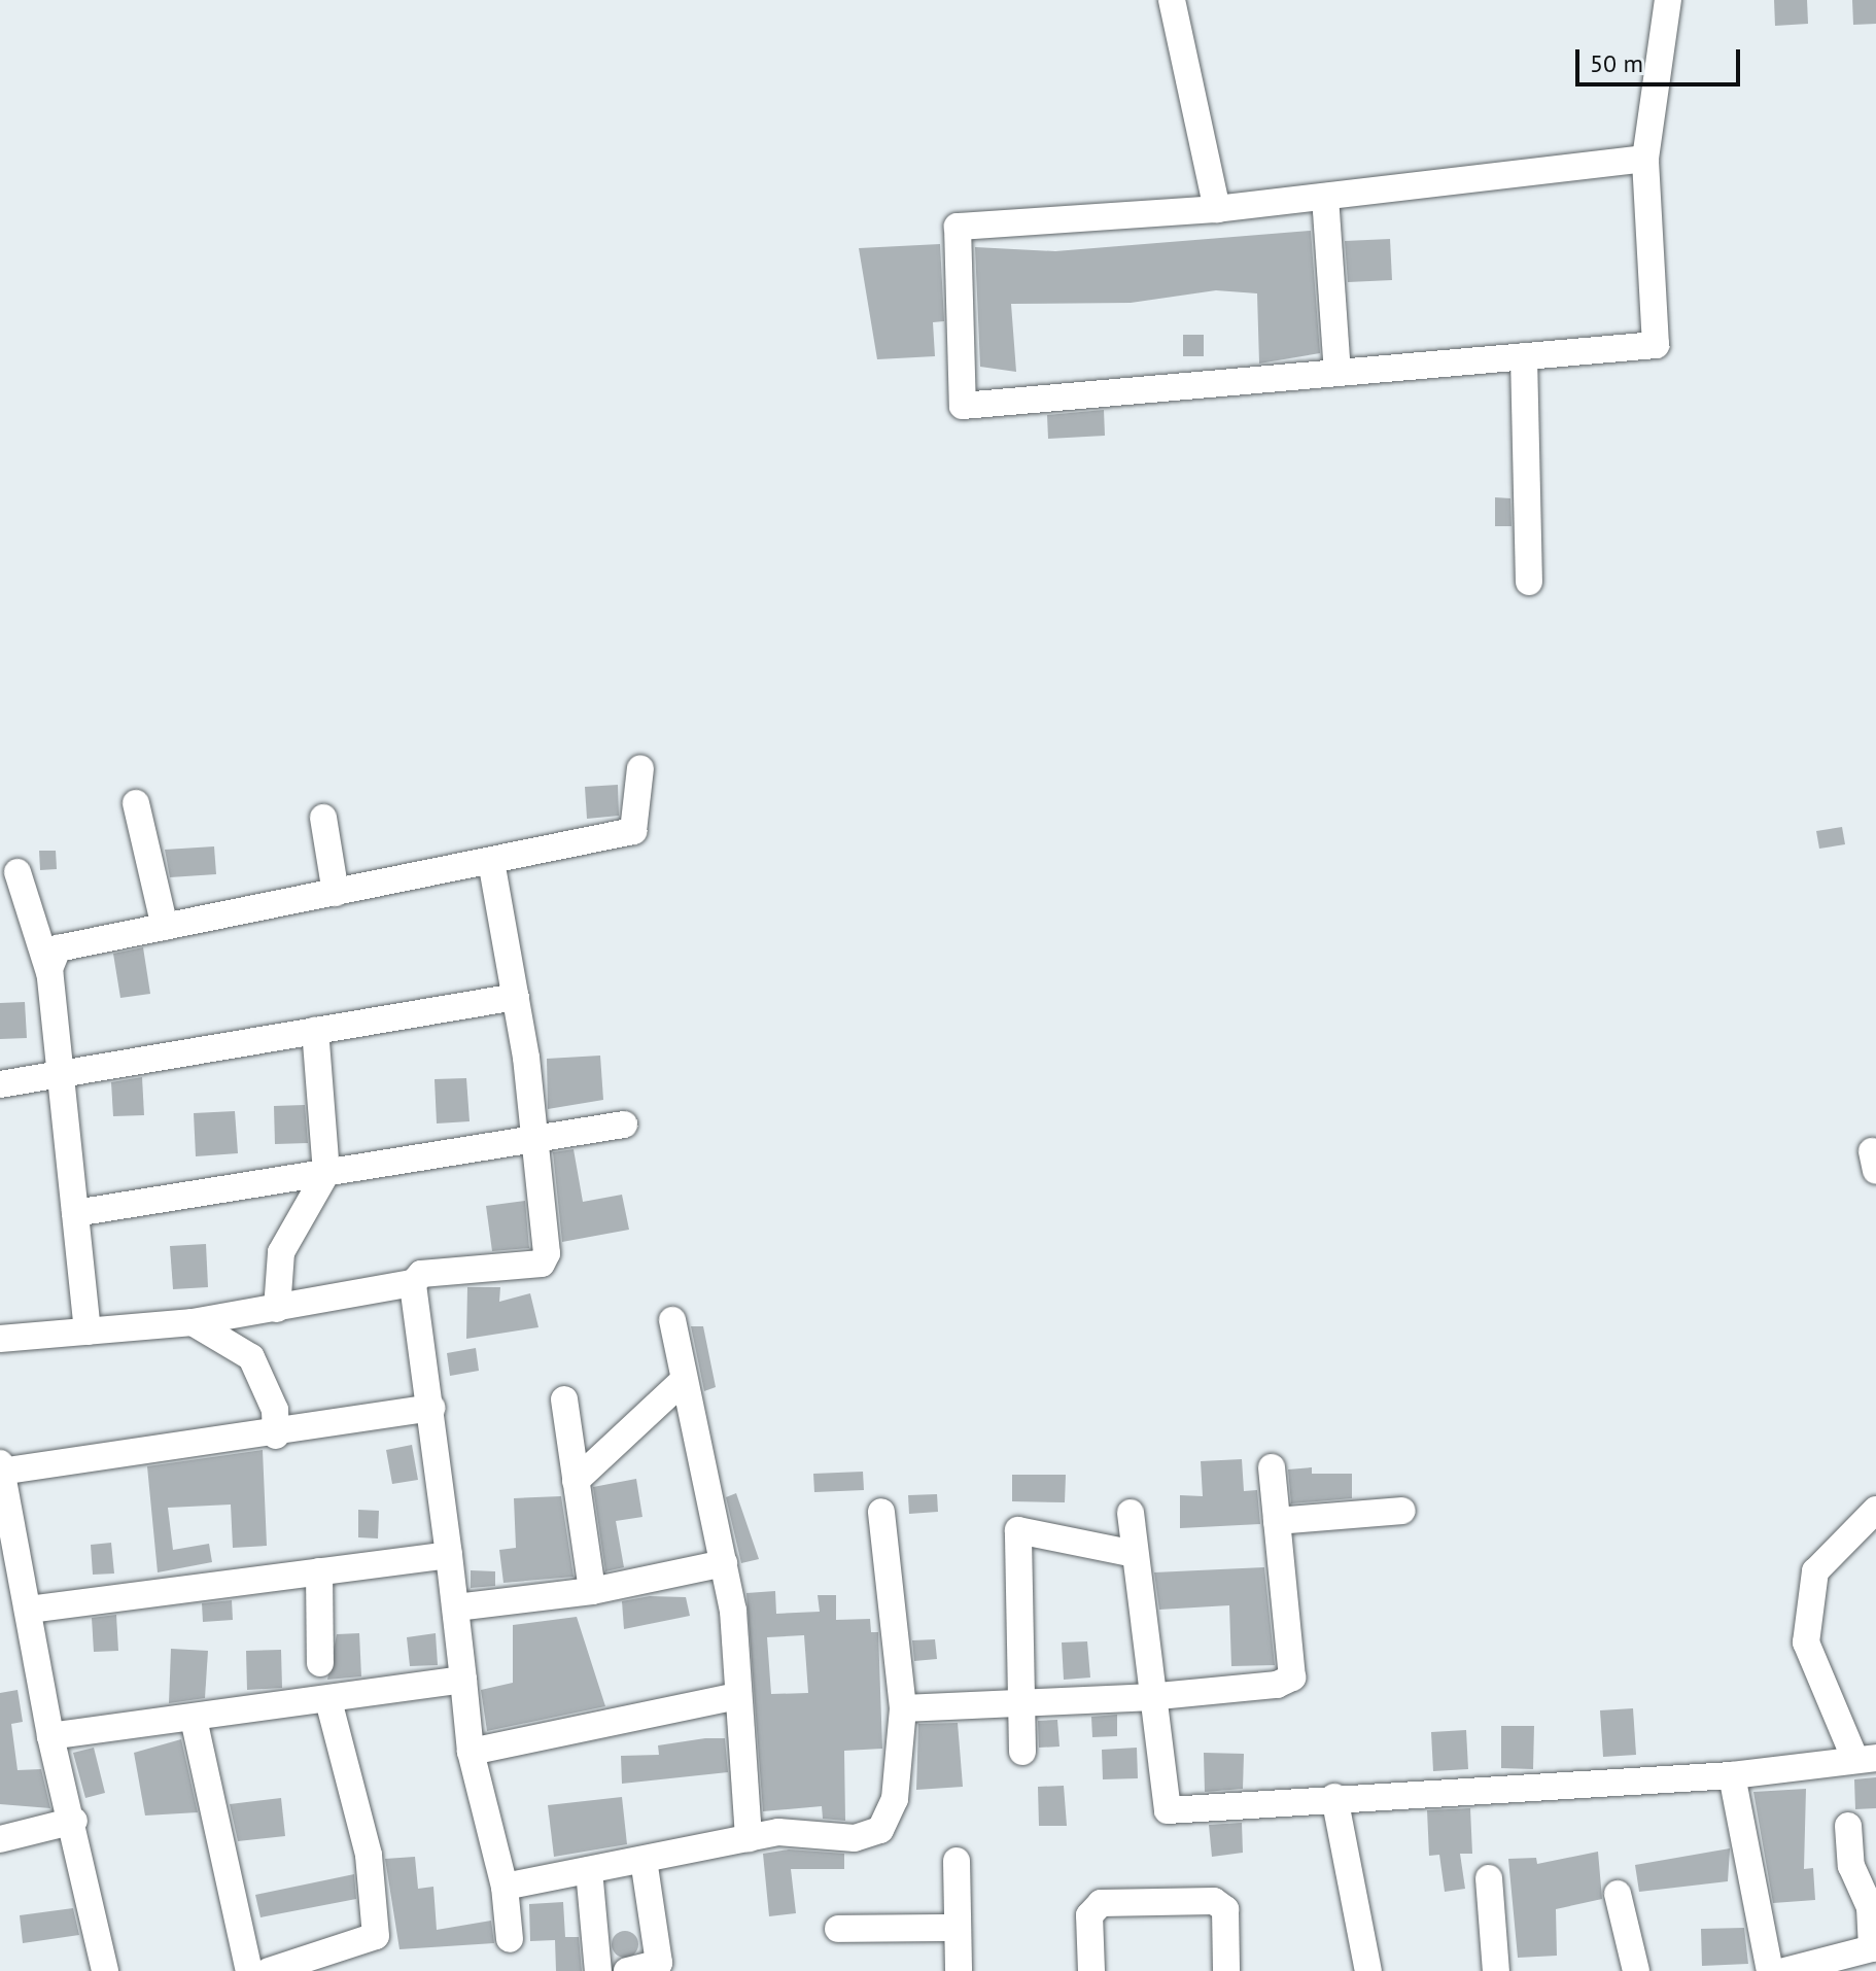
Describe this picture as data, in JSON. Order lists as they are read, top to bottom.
{
  "scale_bar": "50 m"
}
